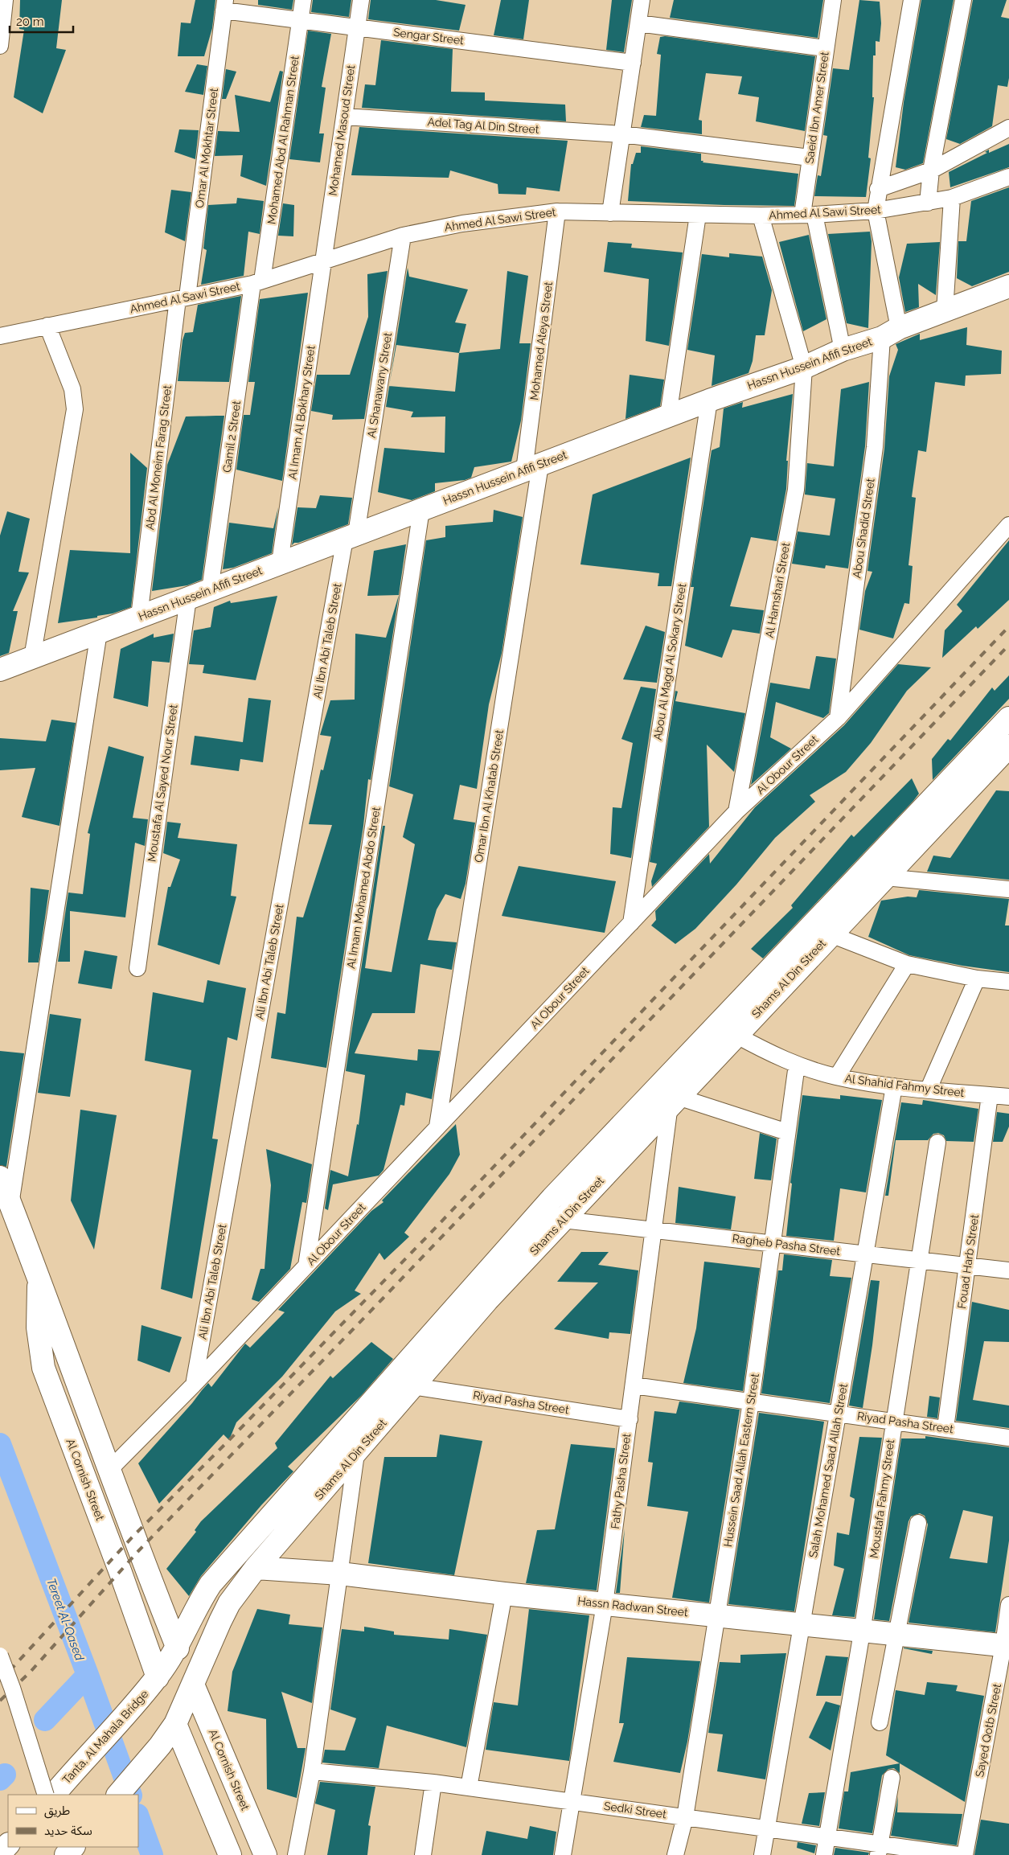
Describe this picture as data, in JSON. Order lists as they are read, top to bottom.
{
  "streets": {
    "main road": [
      "Hassn Hussein Afifi Street",
      "Shams Al Din Street",
      "Al Cornish Street",
      "Hassn Radwan Street",
      "Tanta, Al Mahala Bridge"
    ],
    "street": [
      "Sengar Street",
      "Saeid Ibn Amer Street",
      "Adel Tag Al Din Street",
      "Mohamed Masoud Street",
      "Mohamed Abd Al Rahman Street",
      "Omar Al Mokhtar Street",
      "Ahmed Al Sawi Street",
      "Mohamed Ateya Street",
      "Al Shanawany Street",
      "Al Imam Al Bokhary Street",
      "Gamil 2 Street",
      "Abd Al Moneim Farag Street",
      "Abou Shadid Street",
      "Al Hamshari Street",
      "Ali Ibn Abi Taleb Street",
      "Abou Al Magd Al Sokary Street",
      "Al Obour Street",
      "Moustafa Al Sayed Nour Street",
      "Omar Ibn Al Khatab Street",
      "Al Imam Mohamed Abdo Street",
      "Al Shahid Fahmy Street",
      "Ragheb Pasha Street",
      "Fouad Harb Street",
      "Riyad Pasha Street",
      "Hussein Saad Allah Eastern Street",
      "Salah Mohamed Saad Allah Street",
      "Fathy Pasha Street",
      "Moustafa Fahmy Street",
      "Sayed Qotb Street",
      "Sedki Street"
    ]
  },
  "crossings": [
    ["Sengar Street", "Mohamed Masoud Street"],
    ["Sengar Street", "Mohamed Abd Al Rahman Street"],
    ["Sengar Street", "Omar Al Mokhtar Street"],
    ["Saeid Ibn Amer Street", "Adel Tag Al Din Street"],
    ["Saeid Ibn Amer Street", "Ahmed Al Sawi Street"],
    ["Saeid Ibn Amer Street", "Hassn Hussein Afifi Street"],
    ["Adel Tag Al Din Street", "Mohamed Masoud Street"],
    ["Mohamed Masoud Street", "Ahmed Al Sawi Street"],
    ["Mohamed Masoud Street", "Al Imam Al Bokhary Street"],
    ["Mohamed Abd Al Rahman Street", "Ahmed Al Sawi Street"],
    ["Mohamed Abd Al Rahman Street", "Gamil 2 Street"],
    ["Omar Al Mokhtar Street", "Ahmed Al Sawi Street"],
    ["Omar Al Mokhtar Street", "Abd Al Moneim Farag Street"],
    ["Ahmed Al Sawi Street", "Mohamed Ateya Street"],
    ["Ahmed Al Sawi Street", "Al Shanawany Street"],
    ["Ahmed Al Sawi Street", "Al Imam Al Bokhary Street"],
    ["Ahmed Al Sawi Street", "Gamil 2 Street"],
    ["Ahmed Al Sawi Street", "Abd Al Moneim Farag Street"],
    ["Ahmed Al Sawi Street", "Abou Shadid Street"],
    ["Ahmed Al Sawi Street", "Al Hamshari Street"],
    ["Mohamed Ateya Street", "Hassn Hussein Afifi Street"],
    ["Mohamed Ateya Street", "Omar Ibn Al Khatab Street"],
    ["Hassn Hussein Afifi Street", "Al Shanawany Street"],
    ["Hassn Hussein Afifi Street", "Al Imam Al Bokhary Street"],
    ["Hassn Hussein Afifi Street", "Gamil 2 Street"],
    ["Hassn Hussein Afifi Street", "Abd Al Moneim Farag Street"],
    ["Hassn Hussein Afifi Street", "Abou Shadid Street"],
    ["Hassn Hussein Afifi Street", "Al Hamshari Street"],
    ["Hassn Hussein Afifi Street", "Ali Ibn Abi Taleb Street"],
    ["Hassn Hussein Afifi Street", "Abou Al Magd Al Sokary Street"],
    ["Hassn Hussein Afifi Street", "Moustafa Al Sayed Nour Street"],
    ["Hassn Hussein Afifi Street", "Omar Ibn Al Khatab Street"],
    ["Hassn Hussein Afifi Street", "Al Imam Mohamed Abdo Street"],
    ["Al Shanawany Street", "Ali Ibn Abi Taleb Street"],
    ["Abou Shadid Street", "Al Obour Street"],
    ["Al Hamshari Street", "Al Obour Street"],
    ["Ali Ibn Abi Taleb Street", "Al Obour Street"],
    ["Abou Al Magd Al Sokary Street", "Al Obour Street"],
    ["Al Obour Street", "Omar Ibn Al Khatab Street"],
    ["Al Obour Street", "Al Imam Mohamed Abdo Street"],
    ["Al Obour Street", "Al Cornish Street"],
    ["Shams Al Din Street", "Al Shahid Fahmy Street"],
    ["Shams Al Din Street", "Ragheb Pasha Street"],
    ["Shams Al Din Street", "Riyad Pasha Street"],
    ["Shams Al Din Street", "Al Cornish Street"],
    ["Shams Al Din Street", "Fathy Pasha Street"],
    ["Shams Al Din Street", "Hassn Radwan Street"],
    ["Shams Al Din Street", "Tanta, Al Mahala Bridge"],
    ["Al Shahid Fahmy Street", "Fouad Harb Street"],
    ["Al Shahid Fahmy Street", "Hussein Saad Allah Eastern Street"],
    ["Al Shahid Fahmy Street", "Salah Mohamed Saad Allah Street"],
    ["Ragheb Pasha Street", "Fouad Harb Street"],
    ["Ragheb Pasha Street", "Hussein Saad Allah Eastern Street"],
    ["Ragheb Pasha Street", "Salah Mohamed Saad Allah Street"],
    ["Ragheb Pasha Street", "Fathy Pasha Street"],
    ["Ragheb Pasha Street", "Moustafa Fahmy Street"],
    ["Fouad Harb Street", "Riyad Pasha Street"],
    ["Riyad Pasha Street", "Hussein Saad Allah Eastern Street"],
    ["Riyad Pasha Street", "Salah Mohamed Saad Allah Street"],
    ["Riyad Pasha Street", "Fathy Pasha Street"],
    ["Riyad Pasha Street", "Moustafa Fahmy Street"],
    ["Hussein Saad Allah Eastern Street", "Hassn Radwan Street"],
    ["Hussein Saad Allah Eastern Street", "Sedki Street"],
    ["Salah Mohamed Saad Allah Street", "Hassn Radwan Street"],
    ["Salah Mohamed Saad Allah Street", "Sedki Street"],
    ["Al Cornish Street", "Tanta, Al Mahala Bridge"],
    ["Fathy Pasha Street", "Hassn Radwan Street"],
    ["Fathy Pasha Street", "Sedki Street"],
    ["Moustafa Fahmy Street", "Hassn Radwan Street"],
    ["Moustafa Fahmy Street", "Sedki Street"],
    ["Hassn Radwan Street", "Sayed Qotb Street"]
  ],
  "water": ["Tereet Al-Qased"],
  "legend": ["طريق", "سكة حديد"],
  "scale_bar": "20 m"
}
